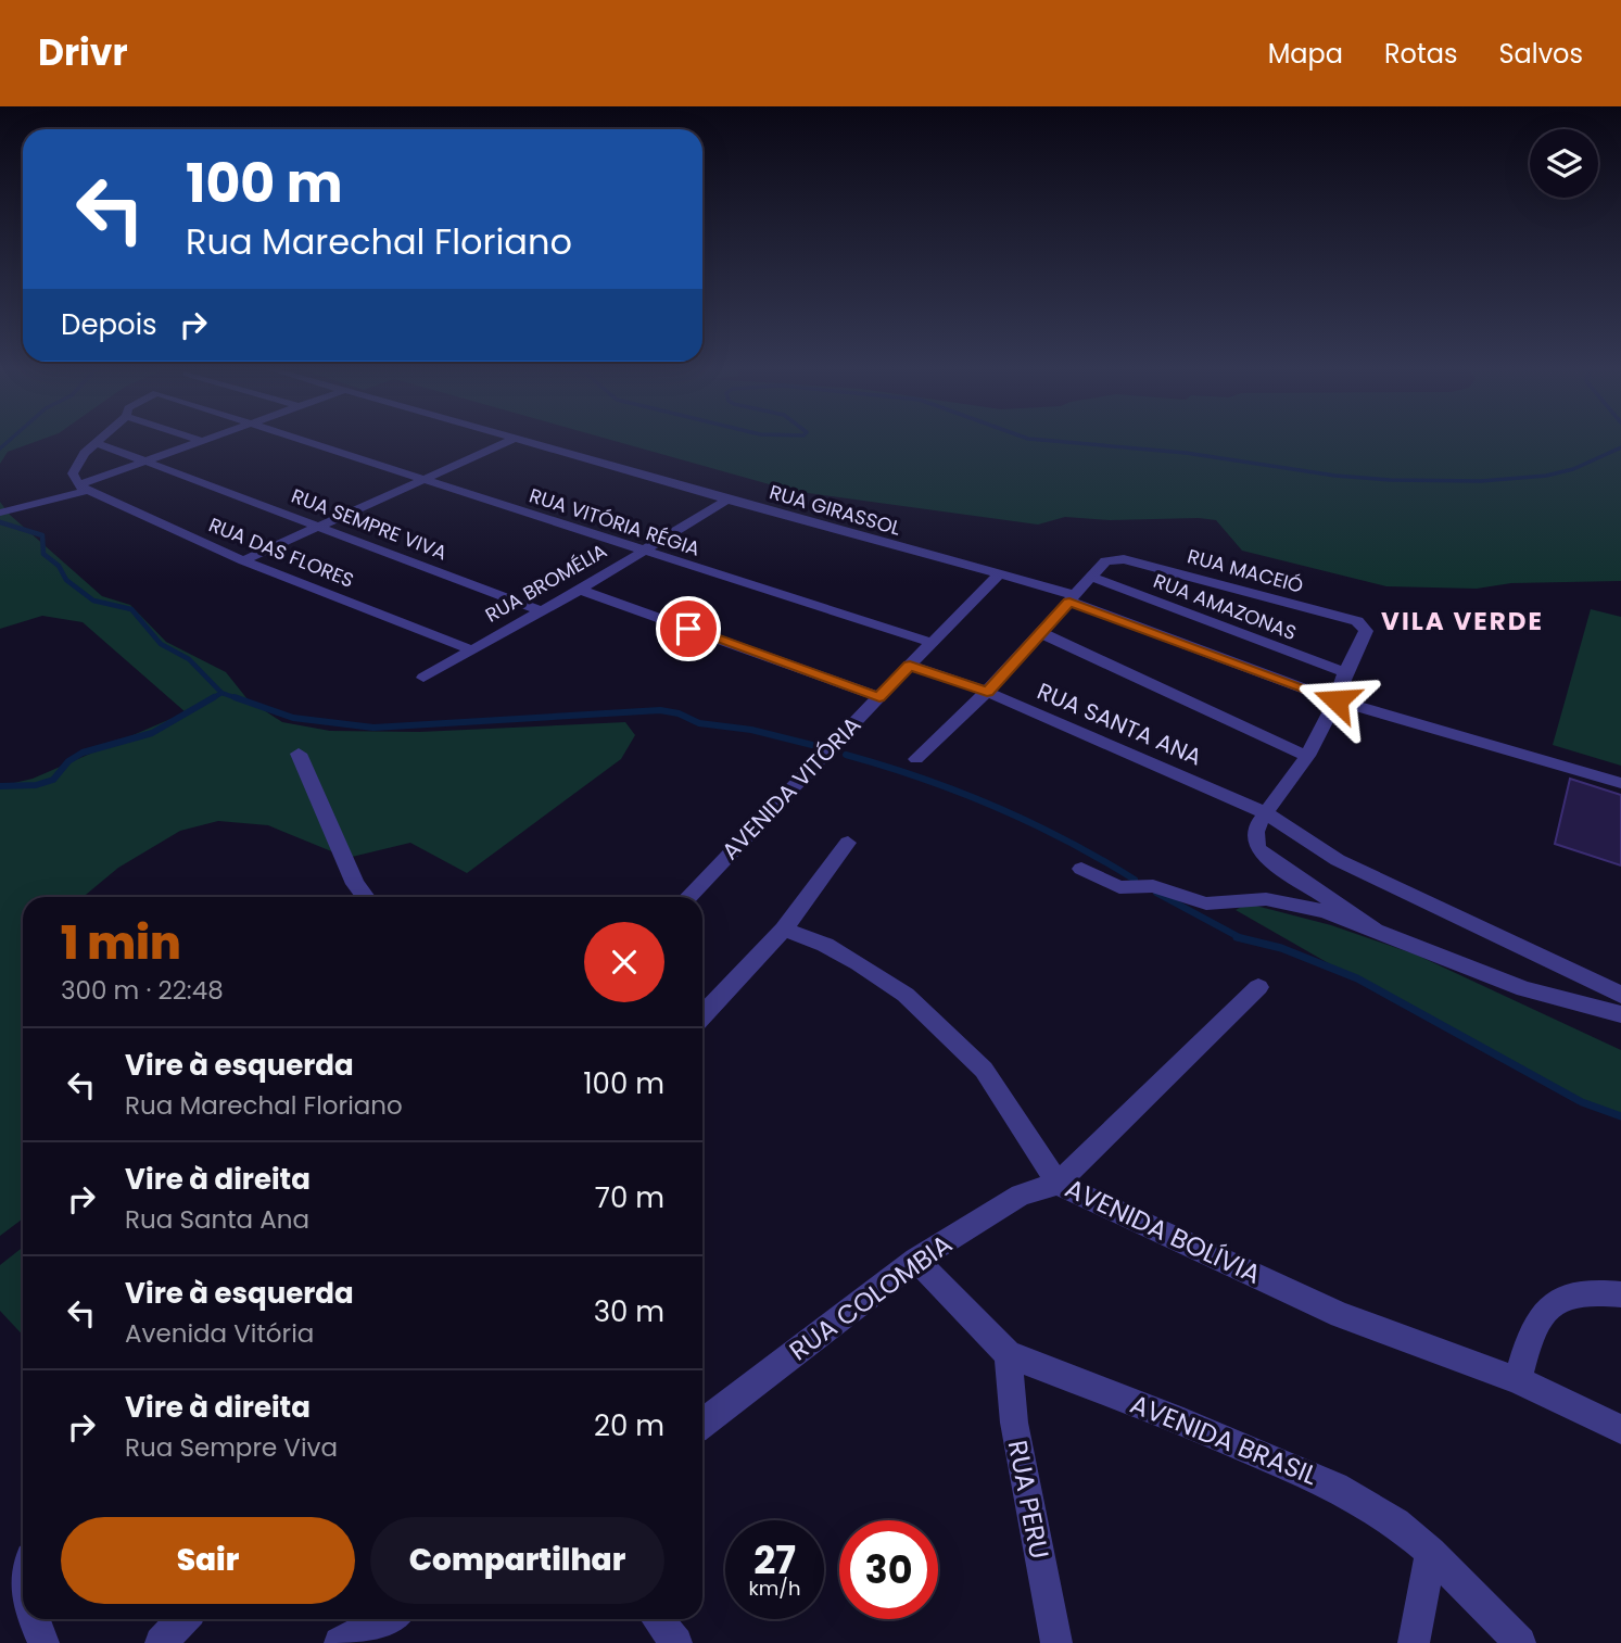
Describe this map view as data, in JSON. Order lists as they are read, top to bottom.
{
  "streets": {
    "street": [
      "RUA GIRASSOL",
      "RUA VITÓRIA RÉGIA",
      "RUA SEMPRE VIVA",
      "RUA DAS FLORES",
      "RUA MACEIÓ",
      "RUA BROMÉLIA",
      "RUA AMAZONAS",
      "RUA SANTA ANA",
      "AVENIDA VITÓRIA",
      "AVENIDA BOLÍVIA",
      "RUA COLOMBIA",
      "AVENIDA BRASIL",
      "RUA PERU"
    ]
  },
  "crossings": [
    ["RUA GIRASSOL", "RUA BROMÉLIA"],
    ["RUA GIRASSOL", "AVENIDA VITÓRIA"],
    ["RUA VITÓRIA RÉGIA", "RUA BROMÉLIA"],
    ["RUA VITÓRIA RÉGIA", "AVENIDA VITÓRIA"],
    ["RUA SEMPRE VIVA", "RUA BROMÉLIA"],
    ["RUA DAS FLORES", "RUA BROMÉLIA"],
    ["RUA MACEIÓ", "RUA AMAZONAS"],
    ["RUA SANTA ANA", "AVENIDA VITÓRIA"],
    ["AVENIDA BOLÍVIA", "RUA COLOMBIA"],
    ["RUA COLOMBIA", "AVENIDA BRASIL"],
    ["AVENIDA BRASIL", "RUA PERU"]
  ],
  "districts": ["VILA VERDE"],
  "page": {
    "header": "Drivr",
    "nav": ["Mapa", "Rotas", "Salvos"],
    "turn": ["100 m", "Rua Marechal Floriano"],
    "then": "Depois",
    "heading": ["1 min", "300 m · 22:48"],
    "list": [
      {
        "name": "Vire à esquerda",
        "note": "Rua Marechal Floriano",
        "value": "100 m"
      },
      {
        "name": "Vire à direita",
        "note": "Rua Santa Ana",
        "value": "70 m"
      },
      {
        "name": "Vire à esquerda",
        "note": "Avenida Vitória",
        "value": "30 m"
      },
      {
        "name": "Vire à direita",
        "note": "Rua Sempre Viva",
        "value": "20 m"
      }
    ],
    "buttons": ["Sair", "Compartilhar"],
    "speed": "27 km/h",
    "limit": "30"
  }
}
